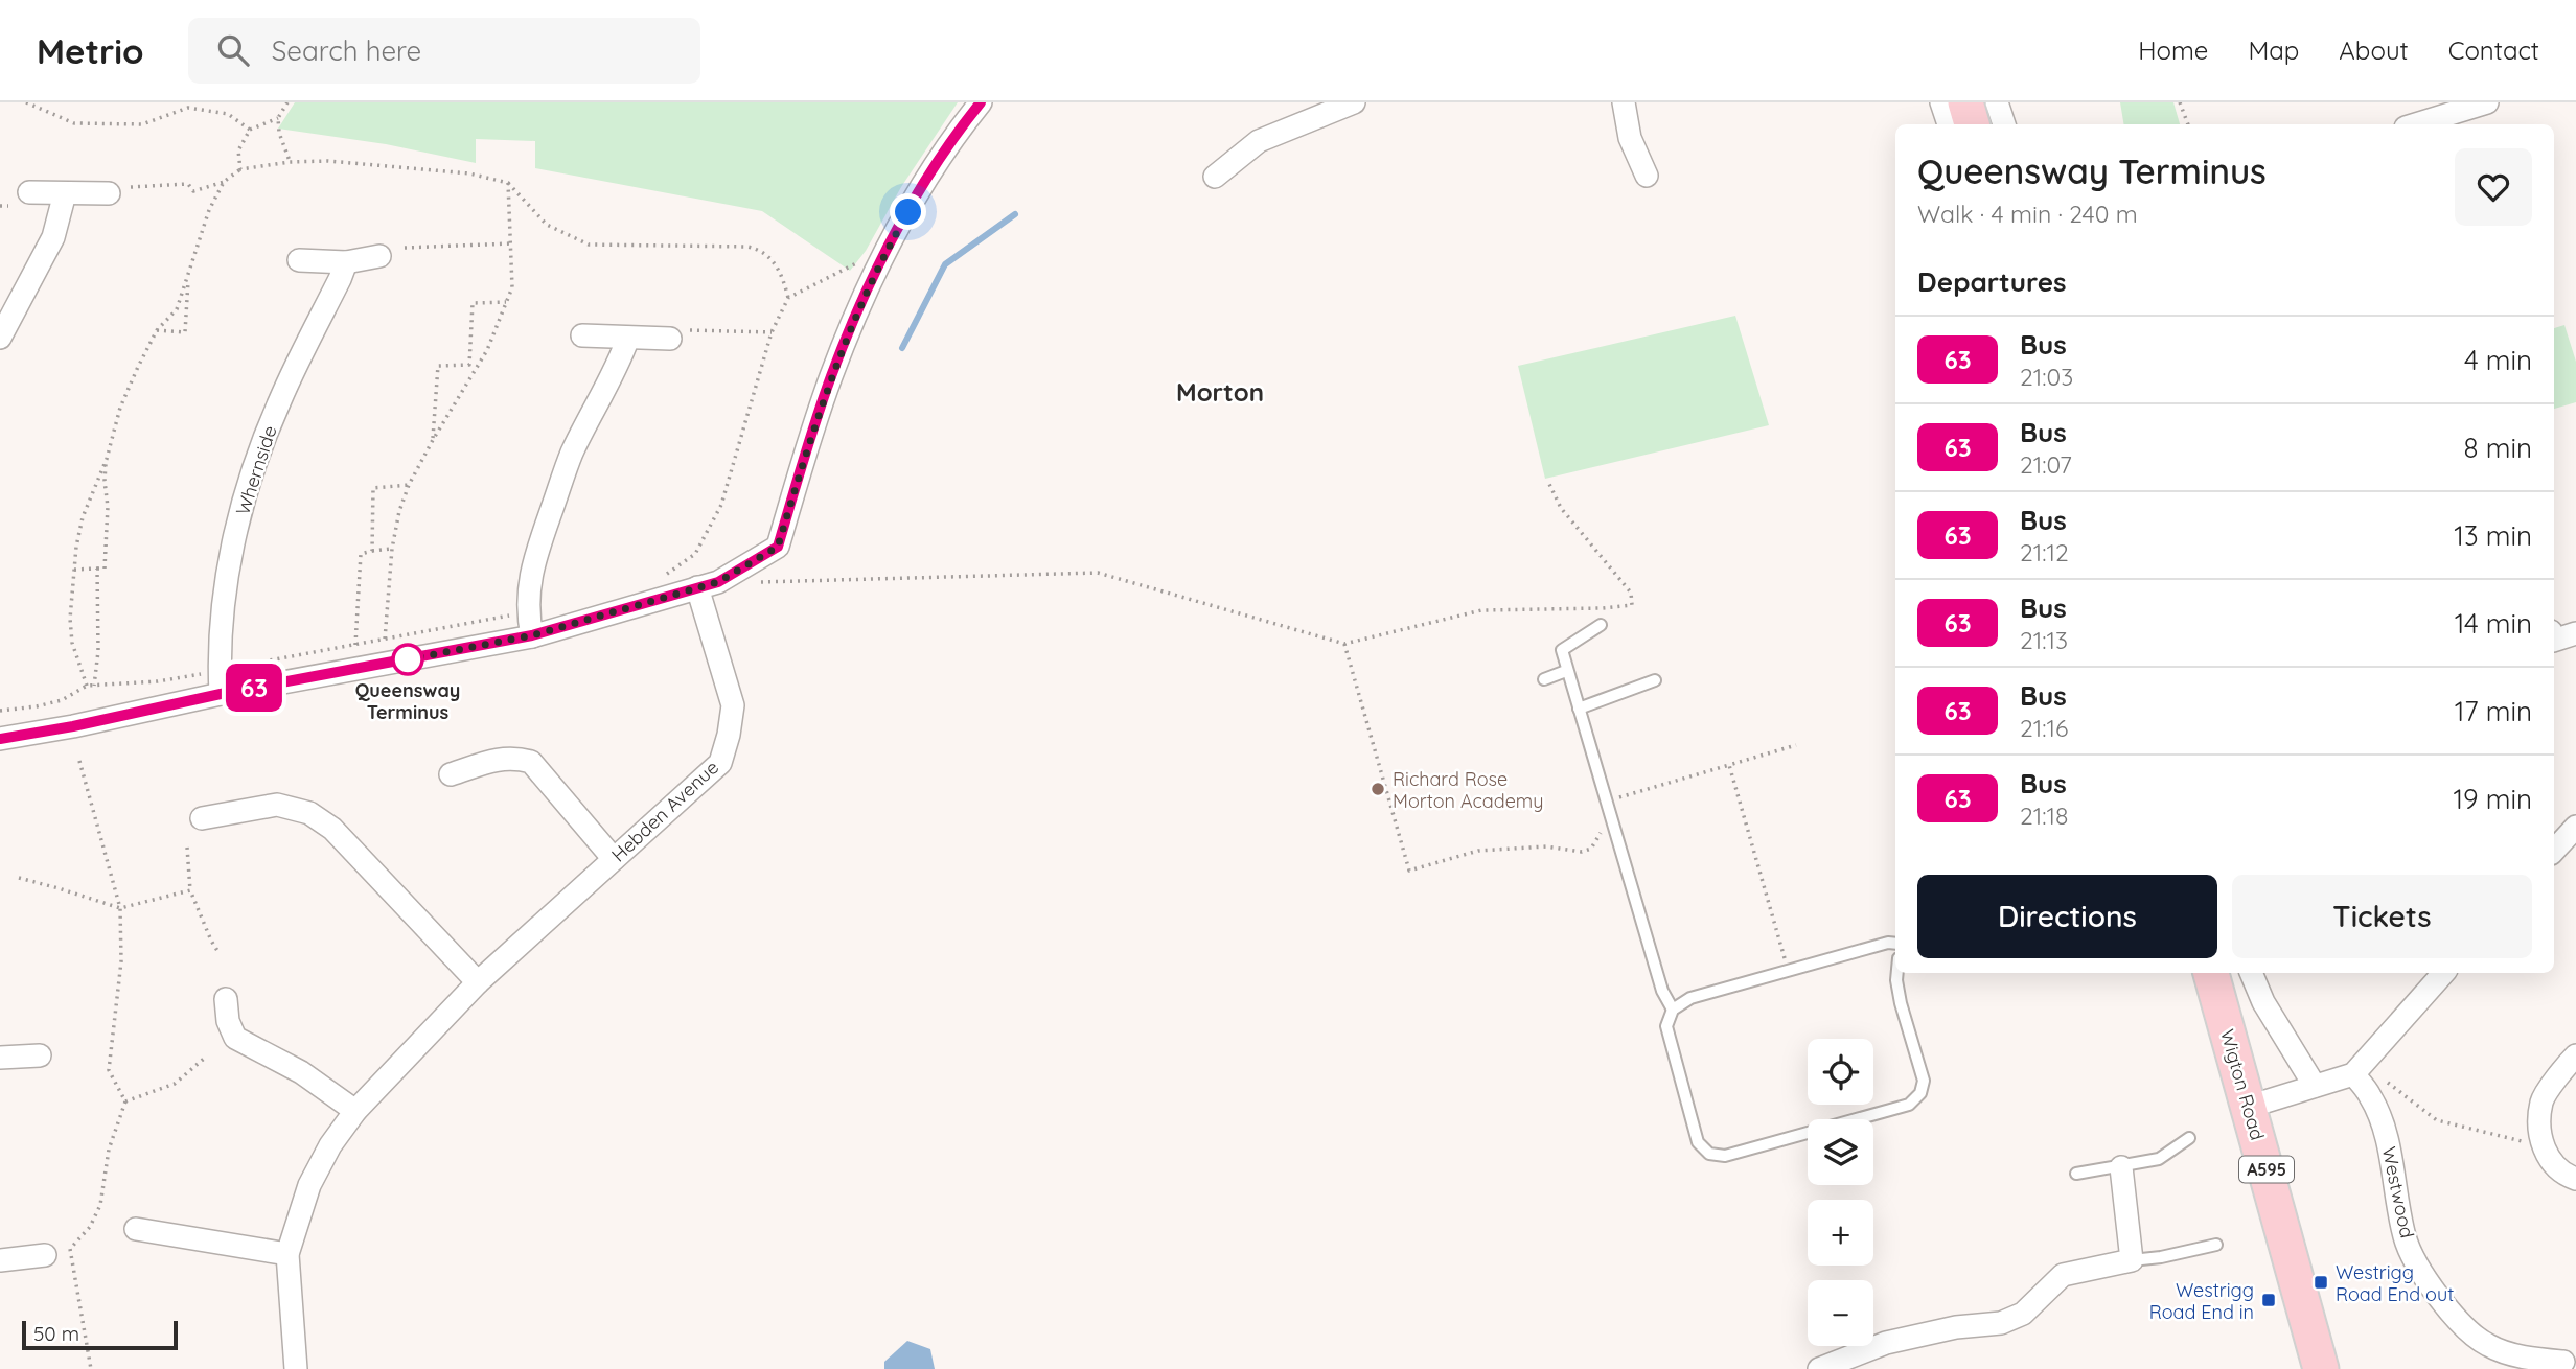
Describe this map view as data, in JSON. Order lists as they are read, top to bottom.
{
  "streets": {
    "main road": ["Wigton Road", "A595"],
    "street": ["Whernside", "Hebden Avenue", "Westwood"]
  },
  "districts": ["Morton"],
  "places": {
    "other": ["Queensway Terminus", "Richard Rose Morton Academy"],
    "transit": ["Westrigg Road End out", "Westrigg Road End in"]
  },
  "lines": ["bus line 63"],
  "scale_bar": "50 m",
  "page": {
    "header": "Metrio",
    "search": "Search here",
    "nav": [
      "Home",
      "Map",
      "About",
      "Contact"
    ],
    "on_map": "63",
    "heading": [
      ["Queensway Terminus", "Walk · 4 min · 240 m"],
      "Departures"
    ],
    "list": [
      {
        "mark": "63",
        "name": "Bus",
        "note": "21:03",
        "value": "4 min"
      },
      {
        "mark": "63",
        "name": "Bus",
        "note": "21:07",
        "value": "8 min"
      },
      {
        "mark": "63",
        "name": "Bus",
        "note": "21:12",
        "value": "13 min"
      },
      {
        "mark": "63",
        "name": "Bus",
        "note": "21:13",
        "value": "14 min"
      },
      {
        "mark": "63",
        "name": "Bus",
        "note": "21:16",
        "value": "17 min"
      },
      {
        "mark": "63",
        "name": "Bus",
        "note": "21:18",
        "value": "19 min"
      }
    ],
    "buttons": ["Directions", "Tickets"],
    "map_buttons": ["+", "−"],
    "scale": "50 m"
  }
}
